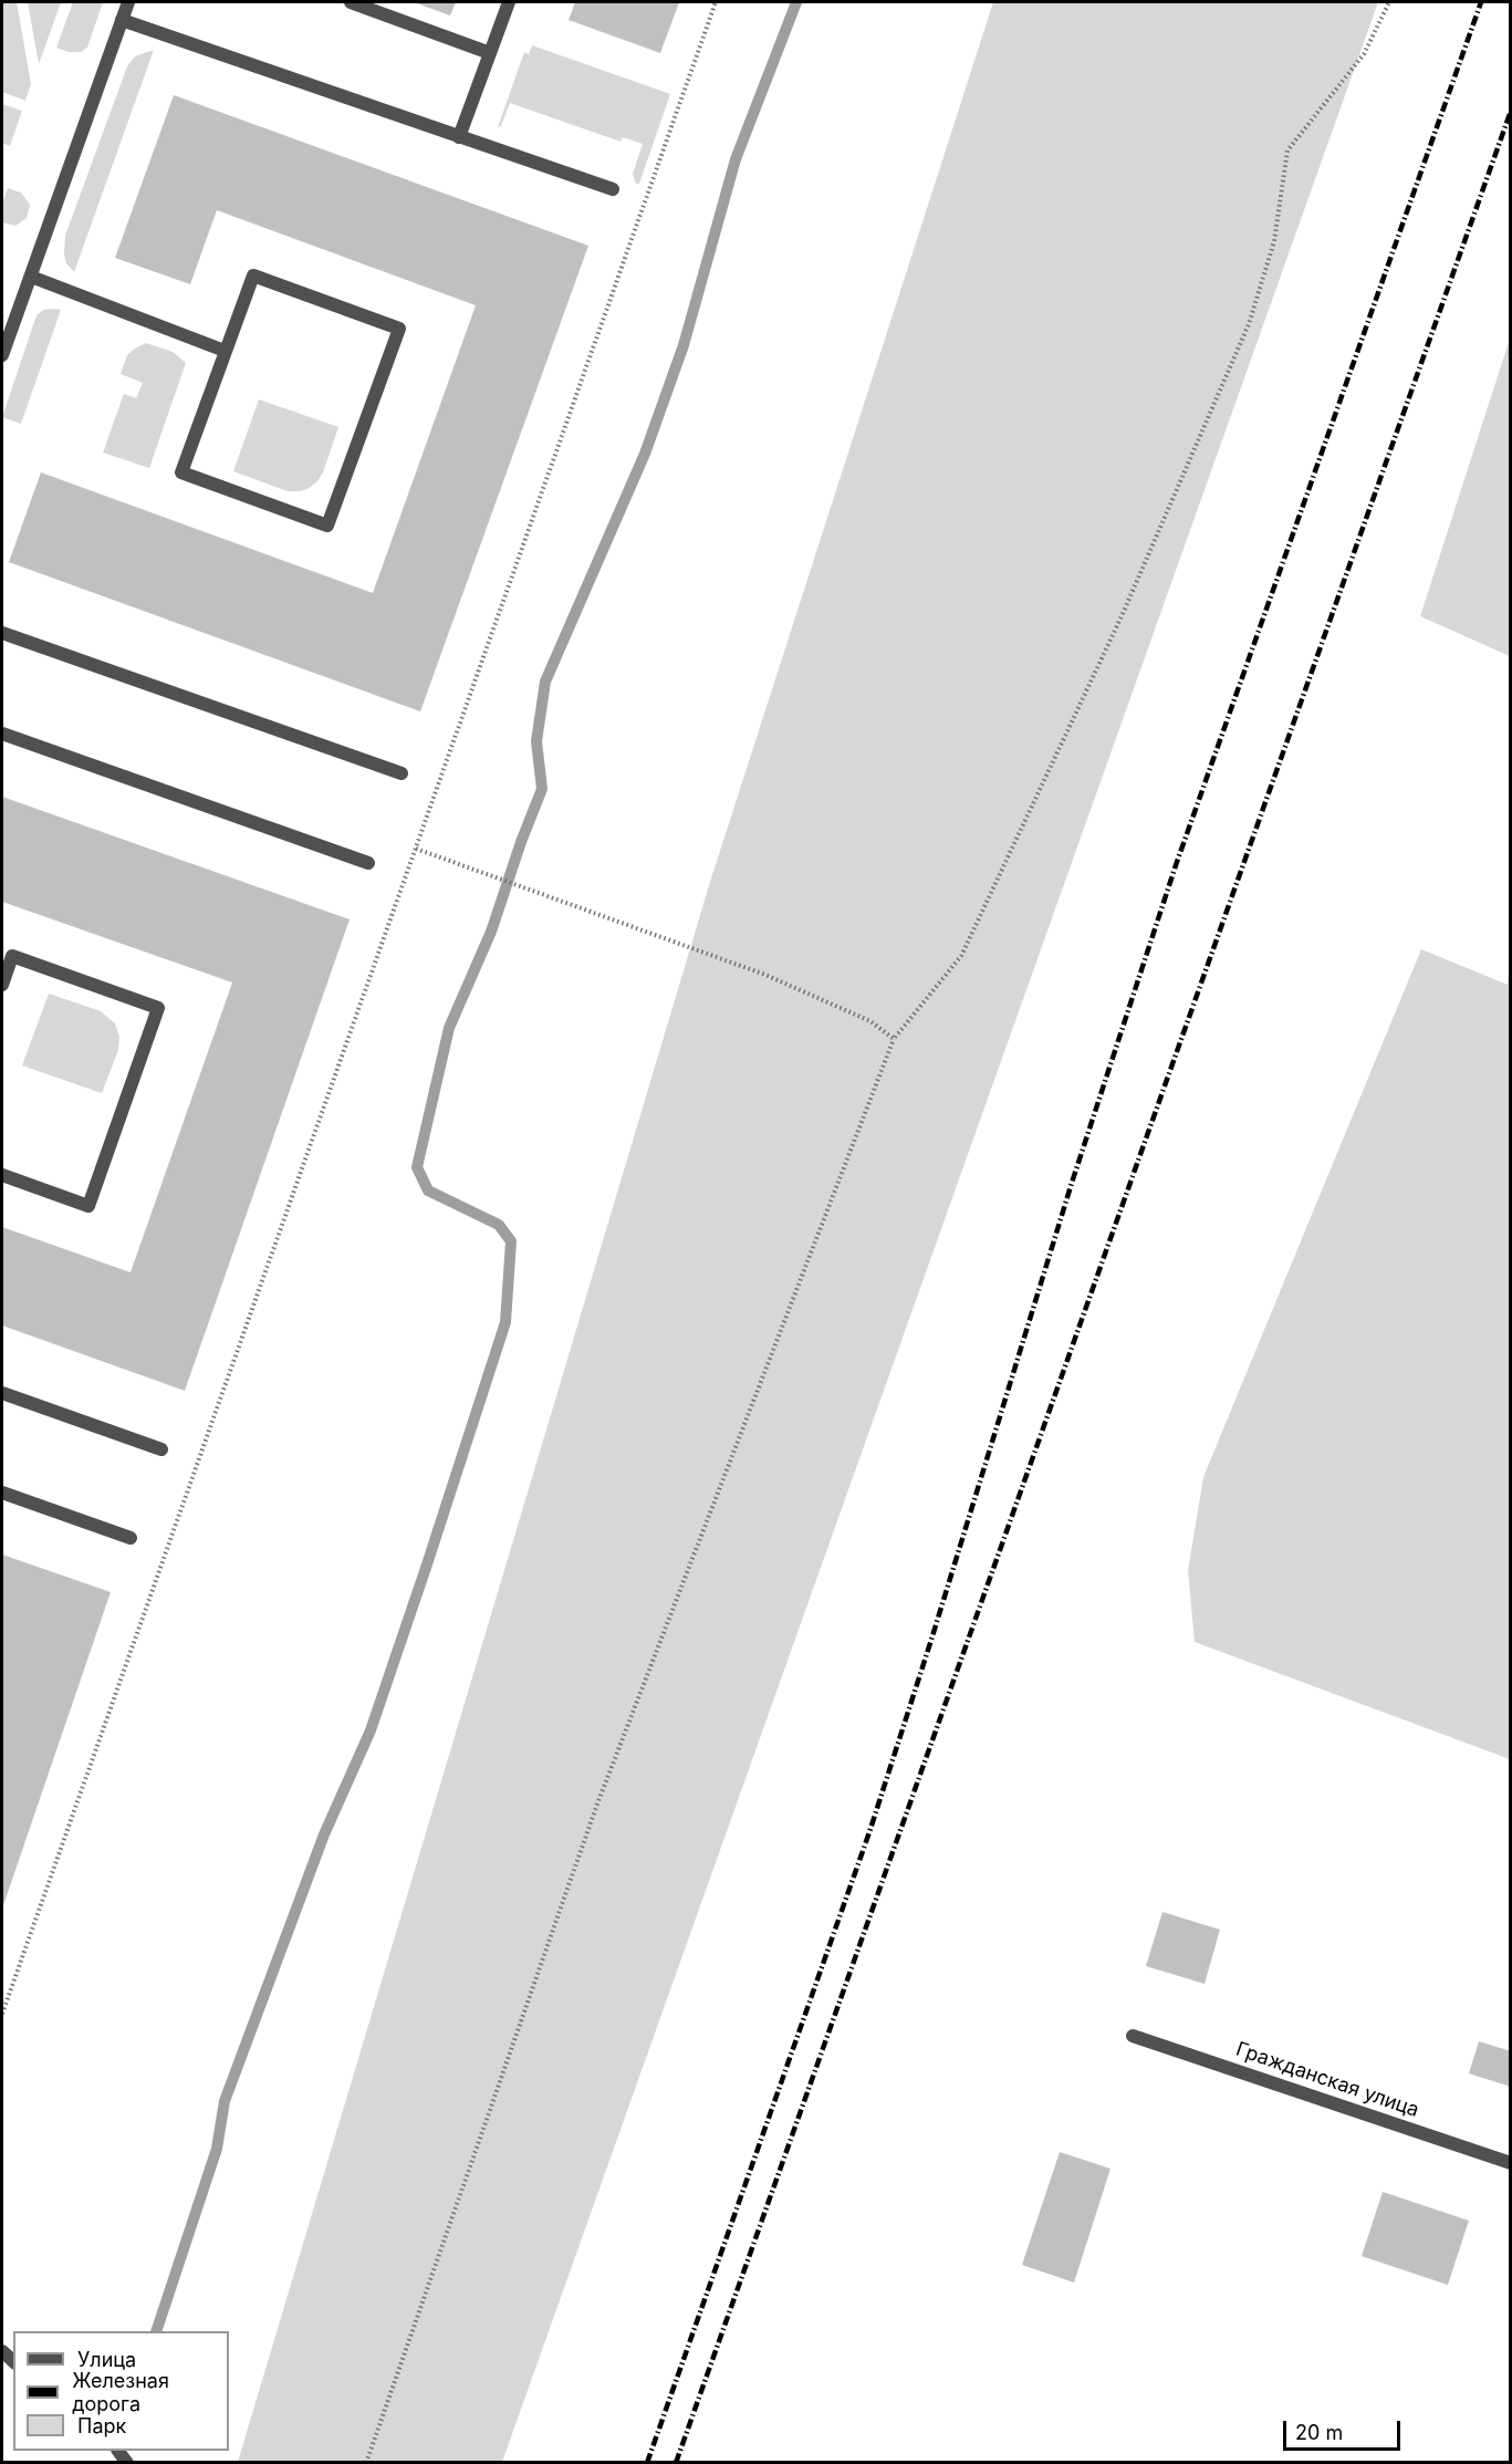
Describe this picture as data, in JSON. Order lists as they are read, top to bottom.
{
  "streets": {
    "street": ["Гражданская улица"]
  },
  "legend": ["Улица", "Железная дорога", "Парк"],
  "scale_bar": "20 m"
}
